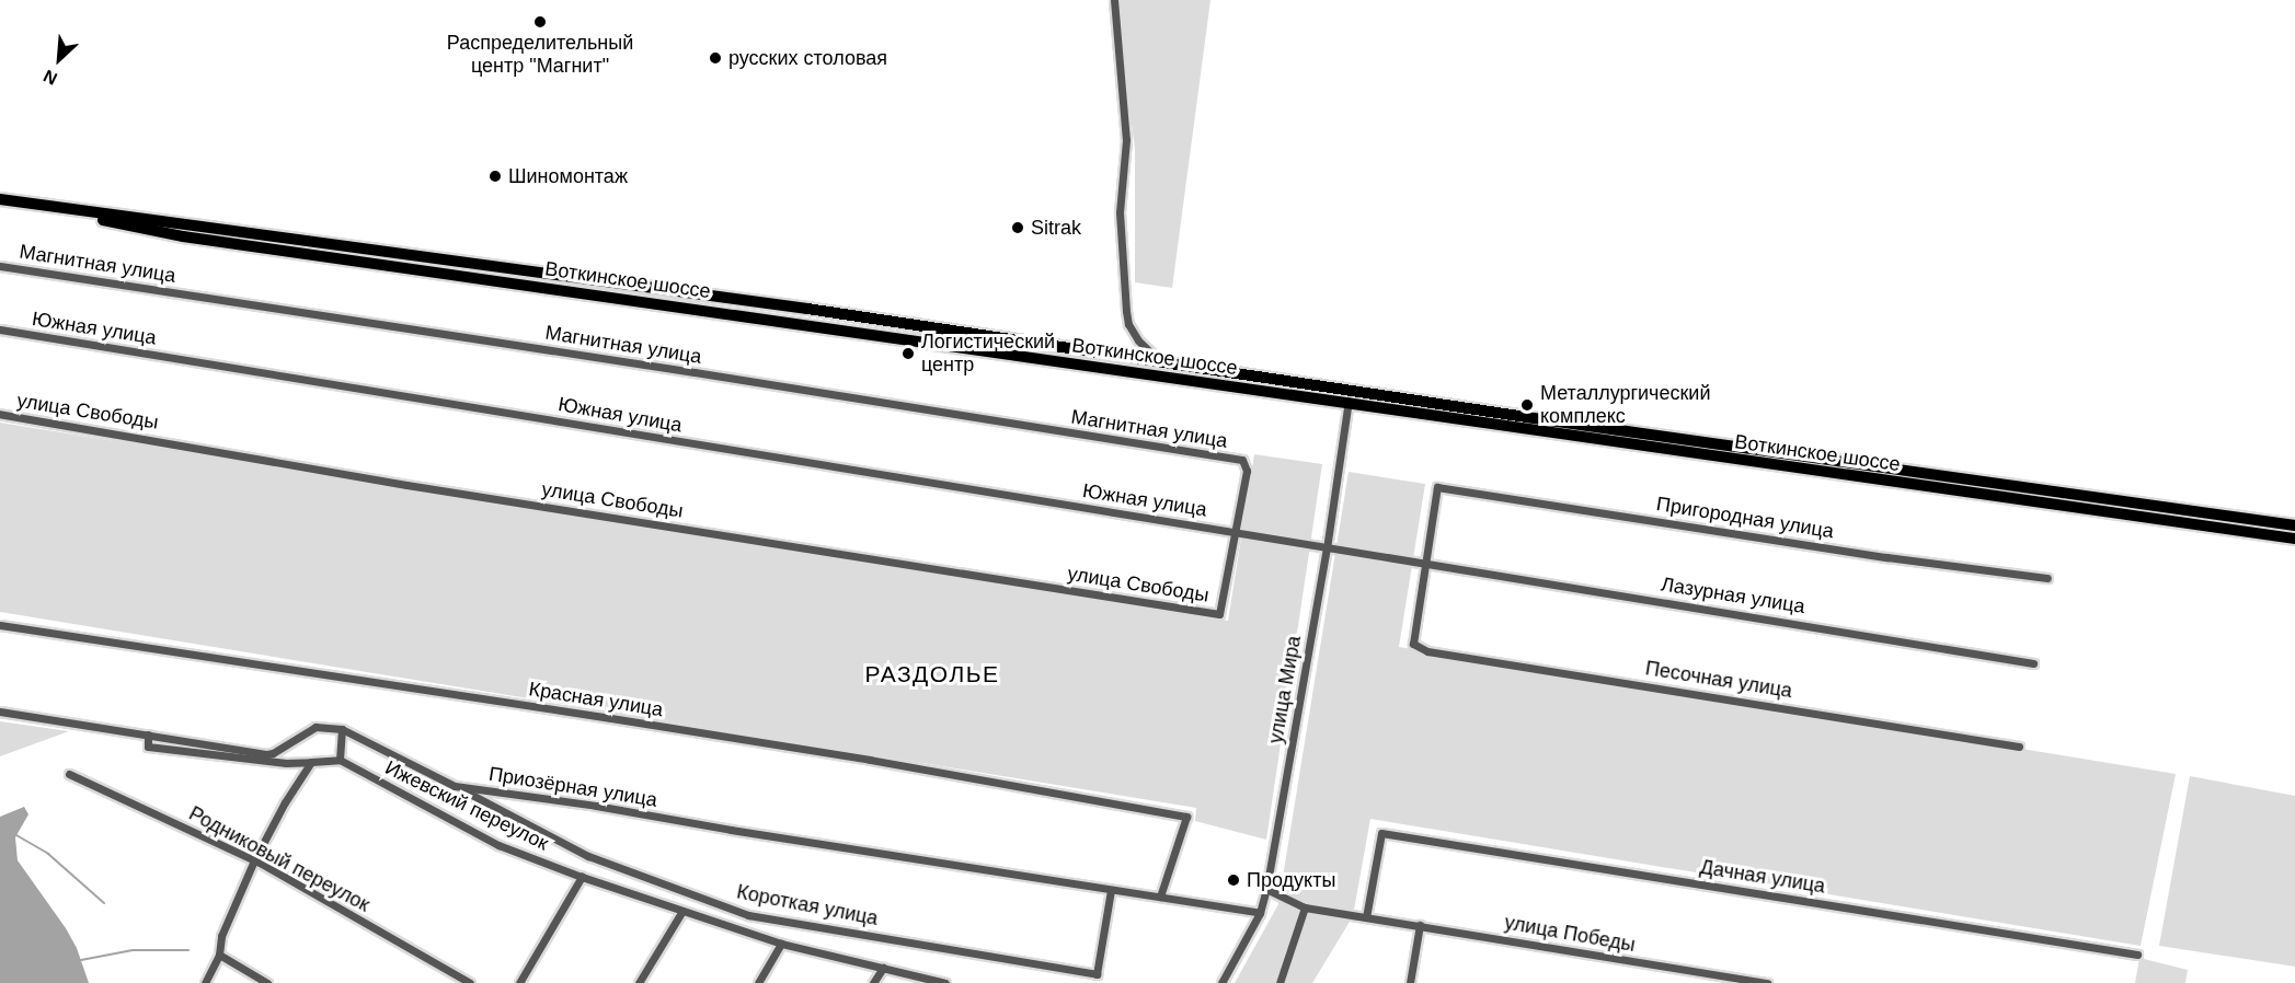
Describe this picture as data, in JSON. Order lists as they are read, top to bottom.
{
  "streets": {
    "main road": ["Воткинское шоссе"],
    "street": [
      "Магнитная улица",
      "Южная улица",
      "улица Свободы",
      "Пригородная улица",
      "Лазурная улица",
      "Песочная улица",
      "улица Мира",
      "Красная улица",
      "Приозёрная улица",
      "Ижевский переулок",
      "Родниковый переулок",
      "Дачная улица",
      "Короткая улица",
      "улица Победы"
    ]
  },
  "crossings": [
    ["Магнитная улица", "Южная улица"],
    ["Магнитная улица", "улица Свободы"],
    ["Воткинское шоссе", "улица Мира"],
    ["Южная улица", "улица Свободы"],
    ["Южная улица", "Лазурная улица"],
    ["Южная улица", "улица Мира"],
    ["Пригородная улица", "Лазурная улица"],
    ["Пригородная улица", "Песочная улица"],
    ["Лазурная улица", "Песочная улица"],
    ["Лазурная улица", "улица Мира"],
    ["улица Мира", "Приозёрная улица"],
    ["улица Мира", "улица Победы"],
    ["Красная улица", "Приозёрная улица"],
    ["Приозёрная улица", "Короткая улица"],
    ["Дачная улица", "улица Победы"]
  ],
  "districts": ["РАЗДОЛЬЕ"],
  "places": [
    "Распределительный центр \"Магнит\"",
    "русских столовая",
    "Шиномонтаж",
    "Sitrak",
    "Логистический центр",
    "Металлургический комплекс",
    "Продукты"
  ],
  "north": "bottom left"
}
